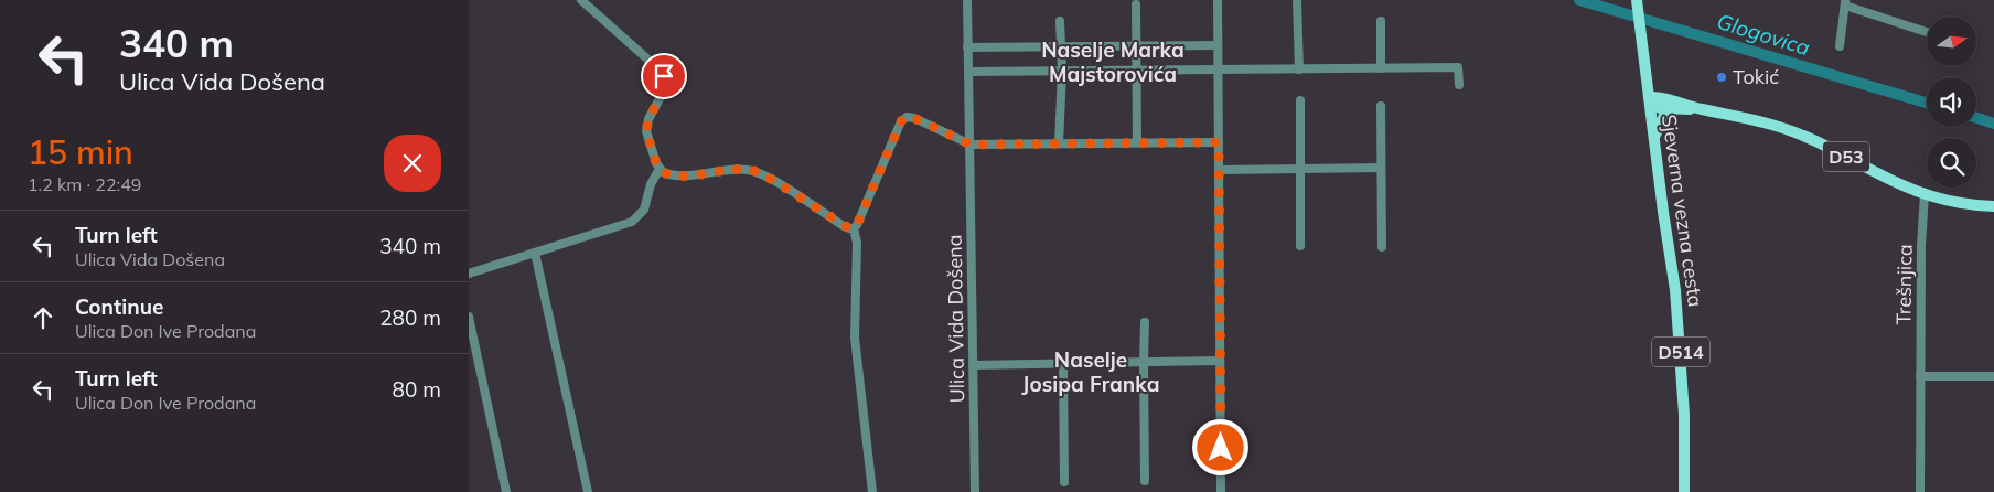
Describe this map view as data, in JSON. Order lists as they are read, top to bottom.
{
  "streets": {
    "main road": ["D53", "Sjeverna vezna cesta", "D514"],
    "street": ["Trešnjica", "Ulica Vida Došena"]
  },
  "crossings": [
    ["D53", "Sjeverna vezna cesta"],
    ["D53", "Trešnjica"]
  ],
  "districts": ["Naselje Marka Majstorovića", "Naselje Josipa Franka"],
  "water": ["Glogovica"],
  "places": ["Tokić"],
  "north": "right",
  "page": {
    "turn": ["340 m", "Ulica Vida Došena"],
    "heading": ["15 min", "1.2 km · 22:49"],
    "list": [
      {
        "name": "Turn left",
        "note": "Ulica Vida Došena",
        "value": "340 m"
      },
      {
        "name": "Continue",
        "note": "Ulica Don Ive Prodana",
        "value": "280 m"
      },
      {
        "name": "Turn left",
        "note": "Ulica Don Ive Prodana",
        "value": "80 m"
      }
    ]
  }
}
